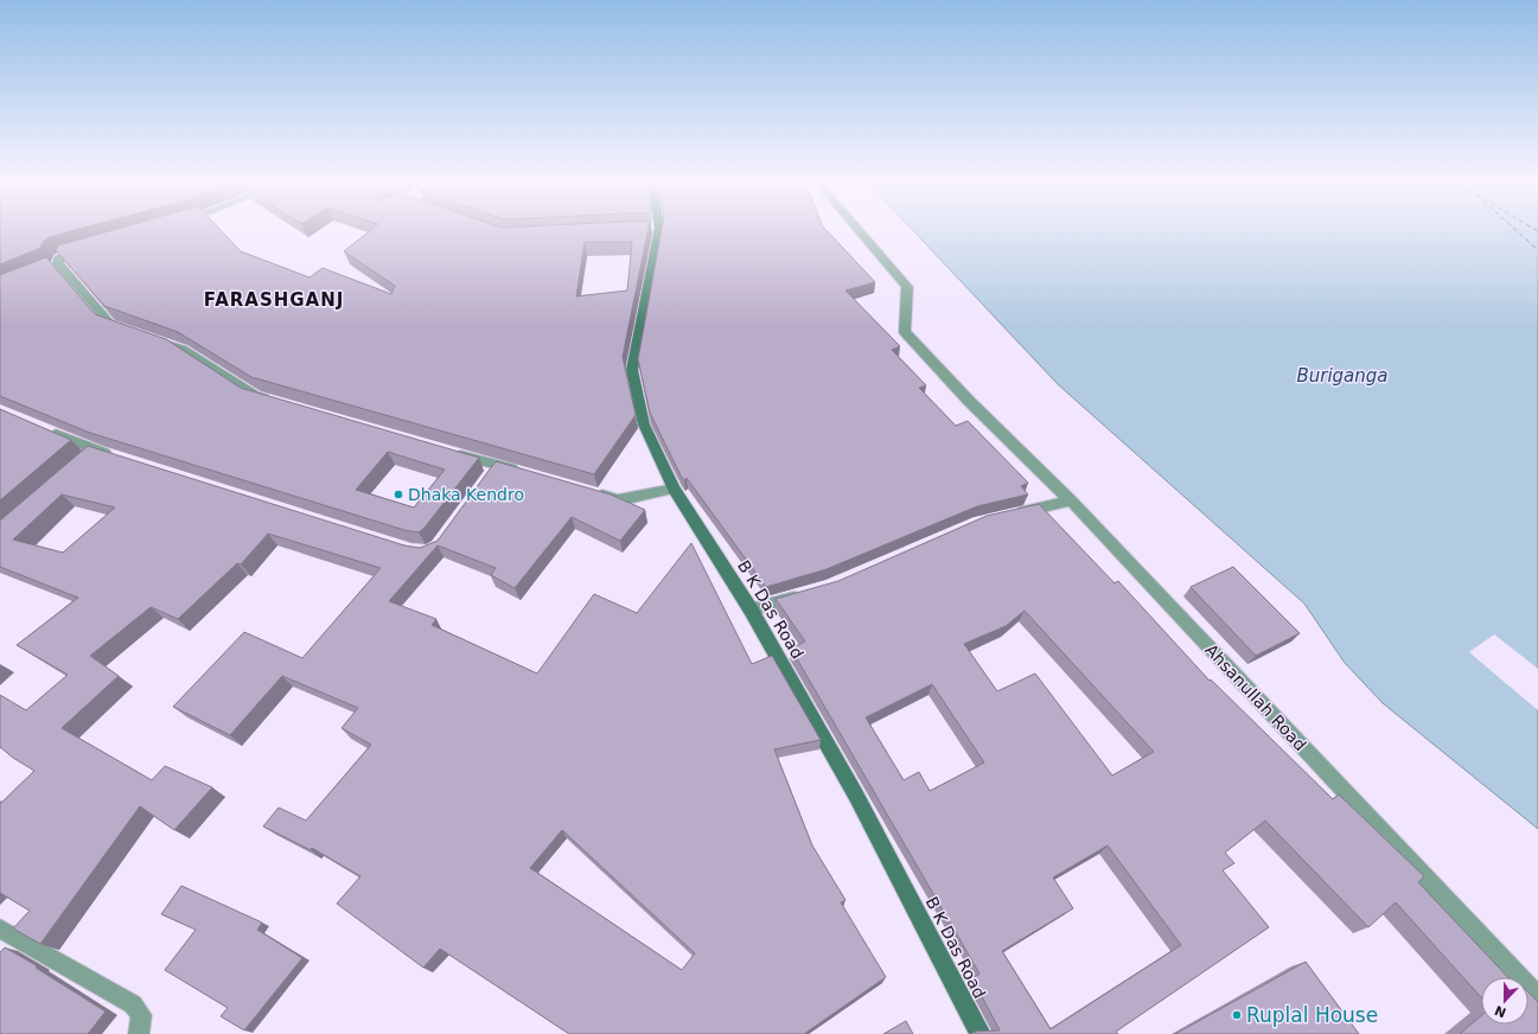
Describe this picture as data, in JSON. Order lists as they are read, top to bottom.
{
  "streets": {
    "street": ["B K Das Road", "Ahsanullah Road"]
  },
  "districts": ["FARASHGANJ"],
  "water": ["Buriganga"],
  "places": ["Dhaka Kendro", "Ruplal House"],
  "north": "bottom"
}
